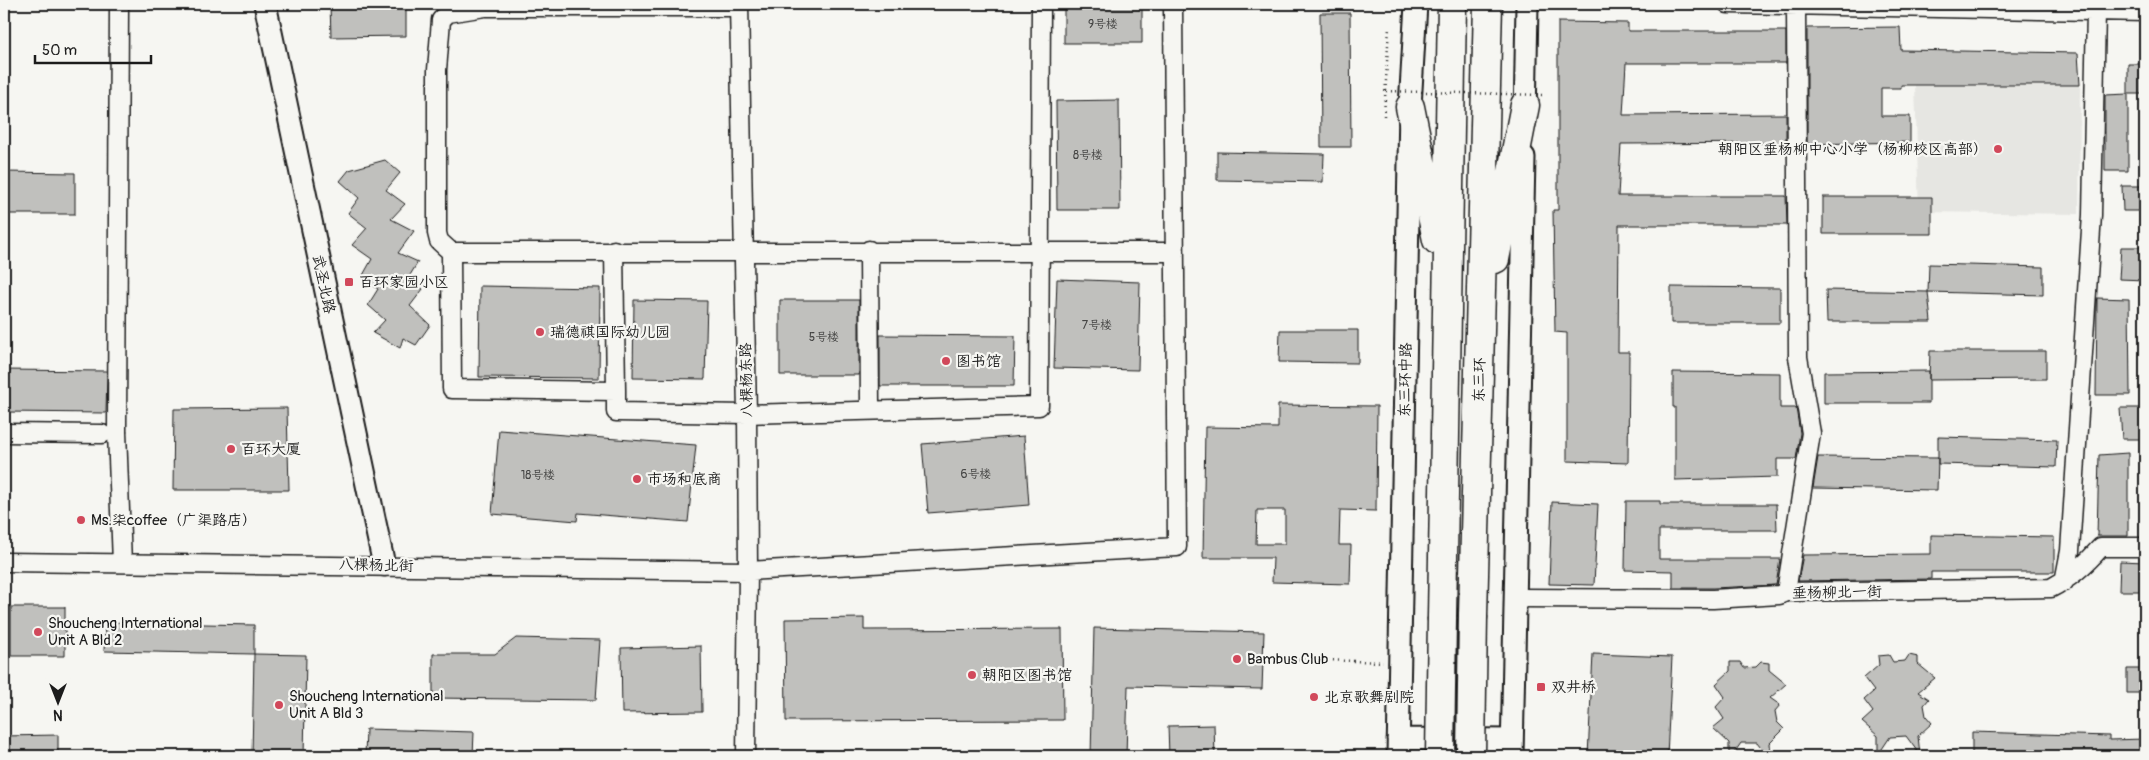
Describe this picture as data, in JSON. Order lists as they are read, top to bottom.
{
  "streets": {
    "highway": ["东三环"],
    "street": [
      "武圣北路",
      "八棵杨东路",
      "东三环中路",
      "八棵杨北街",
      "垂杨柳北一街"
    ]
  },
  "crossings": [
    ["武圣北路", "八棵杨北街"],
    ["八棵杨东路", "八棵杨北街"]
  ],
  "places": {
    "other": [
      "朝阳区垂杨柳中心小学（杨柳校区高部）",
      "瑞德祺国际幼儿园",
      "图书馆",
      "百环大厦",
      "市场和底商",
      "Ms.柒coffee（广渠路店）",
      "Shoucheng International Unit A Bld 2",
      "Bambus Club",
      "朝阳区图书馆",
      "北京歌舞剧院",
      "Shoucheng International Unit A Bld 3"
    ],
    "transit": ["百环家园小区", "双井桥"]
  },
  "house_numbers": [
    "9号楼",
    "8号楼",
    "7号楼",
    "5号楼",
    "6号楼",
    "18号楼"
  ],
  "scale_bar": "50 m",
  "north": "bottom"
}
